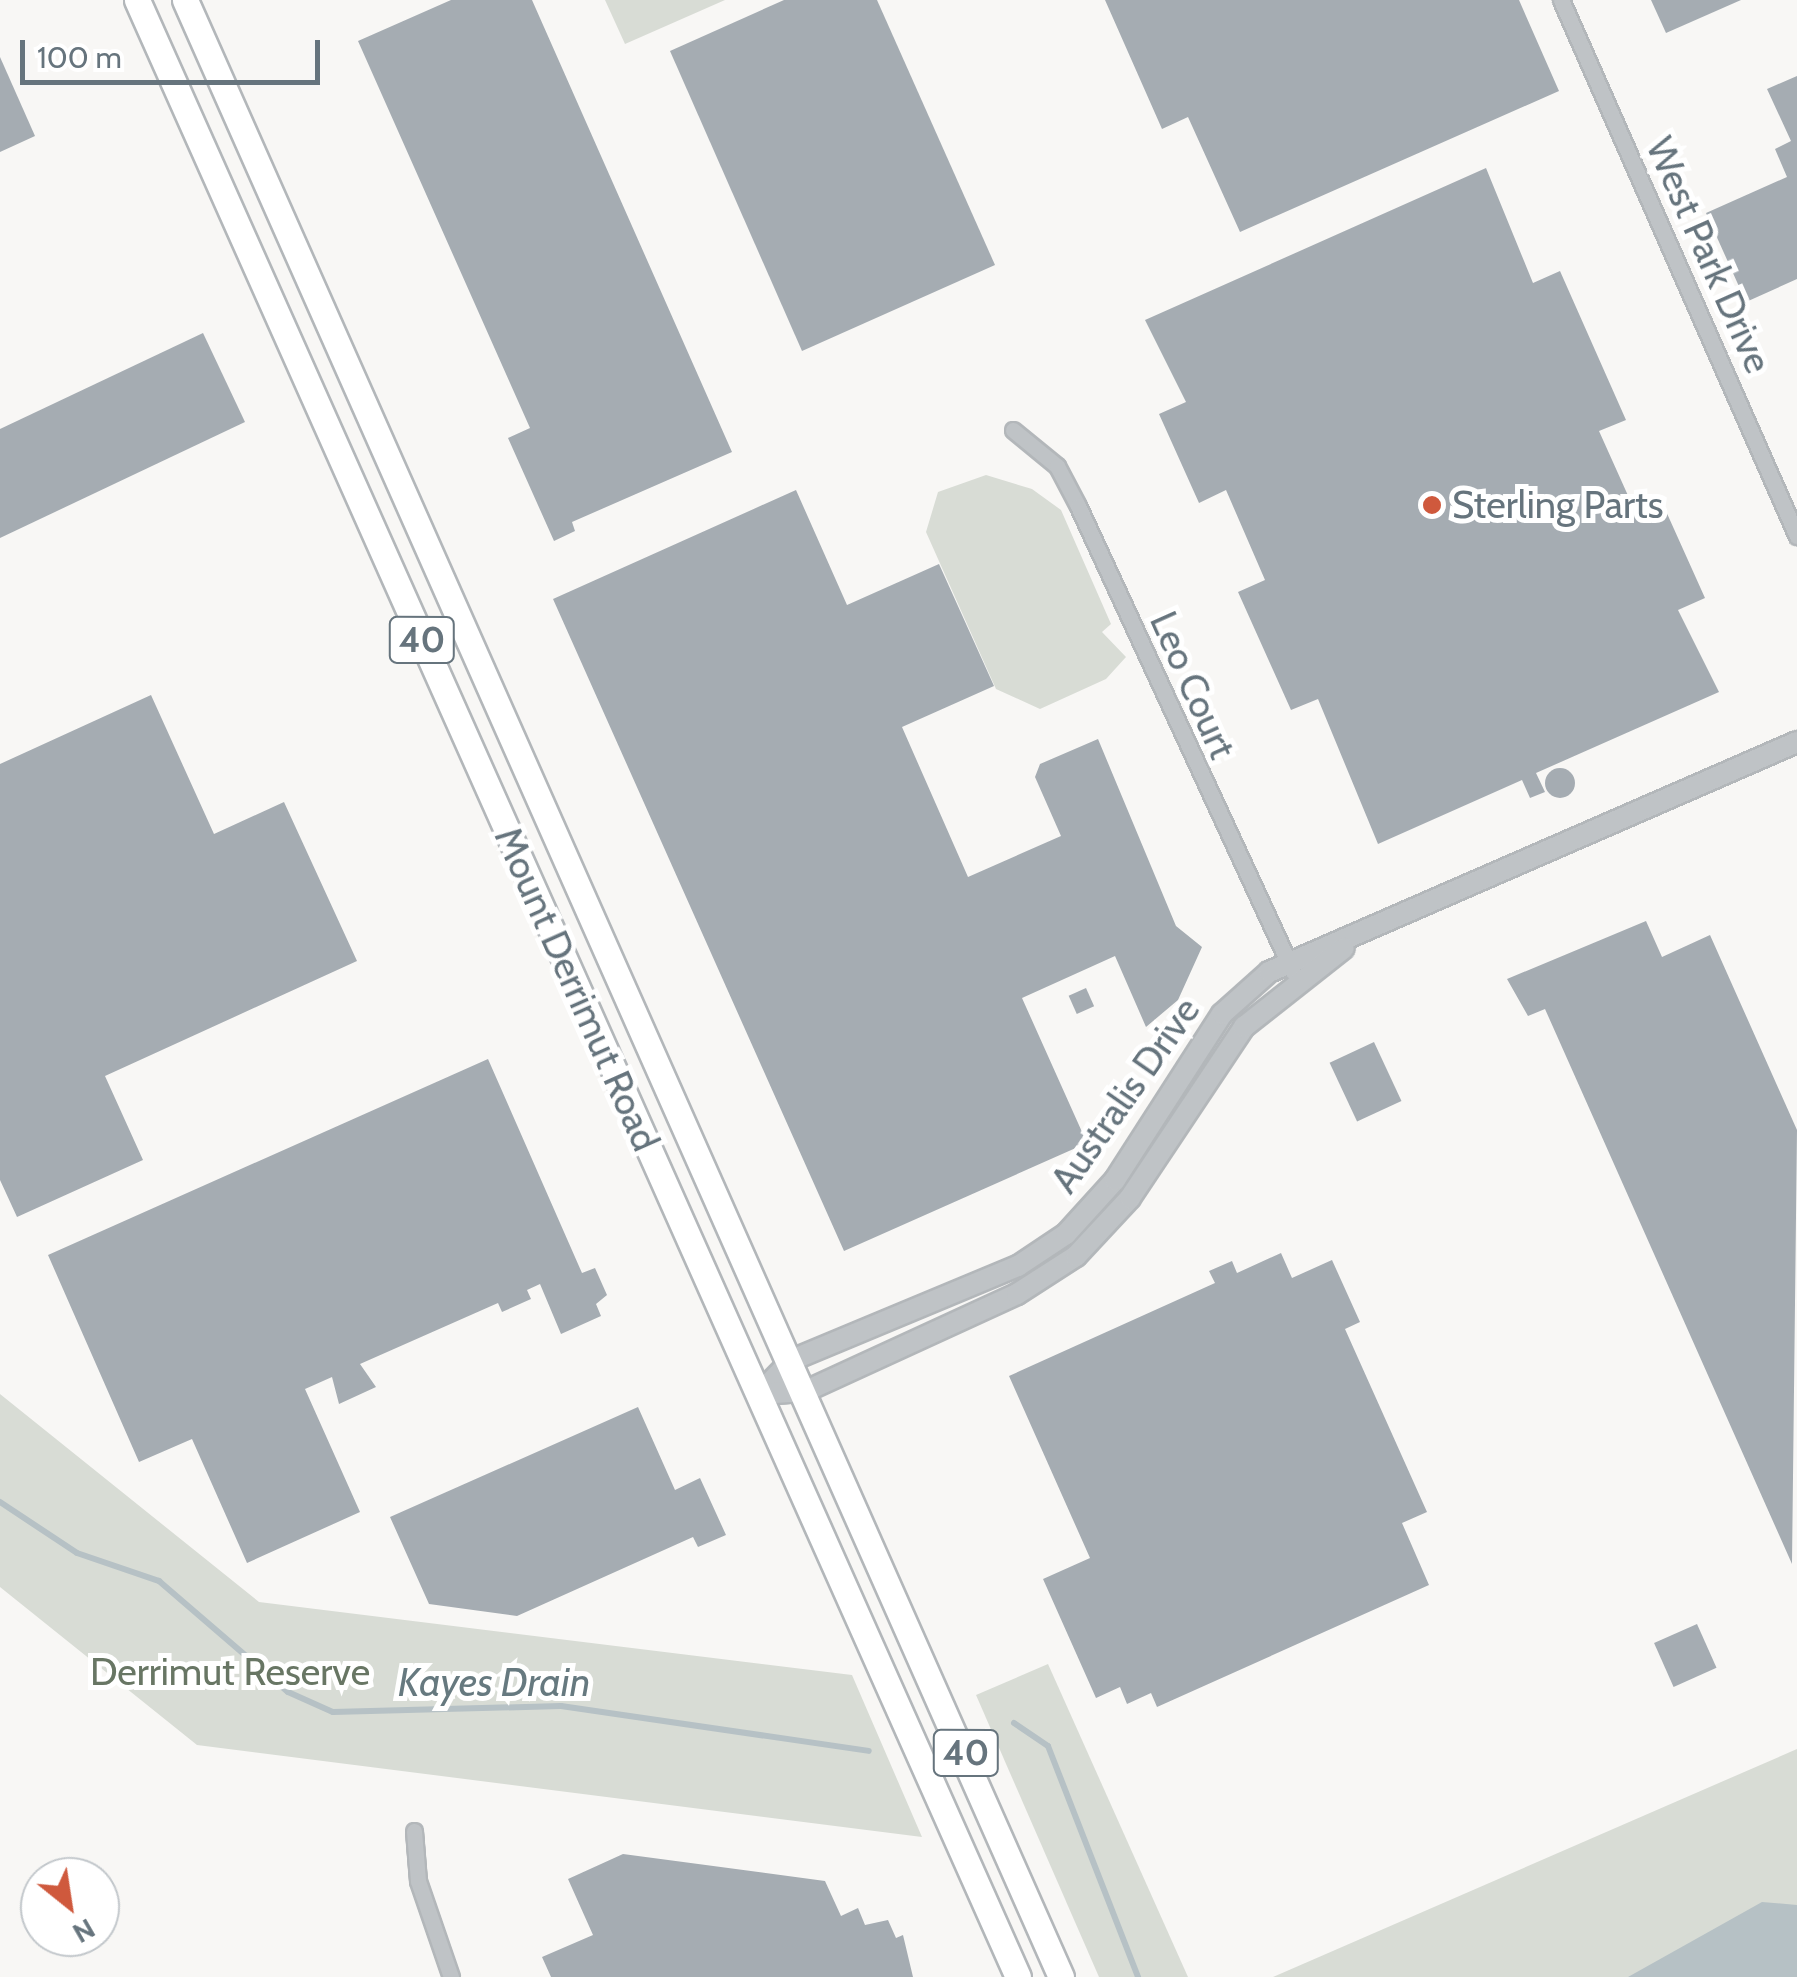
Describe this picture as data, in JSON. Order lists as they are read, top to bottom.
{
  "streets": {
    "main road": ["40", "Mount Derrimut Road"],
    "street": ["West Park Drive", "Leo Court", "Australis Drive"]
  },
  "crossings": [
    ["Leo Court", "Australis Drive"],
    ["Mount Derrimut Road", "Australis Drive"]
  ],
  "water": ["Kayes Drain"],
  "parks": ["Derrimut Reserve"],
  "places": ["Sterling Parts"],
  "scale_bar": "100 m",
  "north": "bottom right"
}
